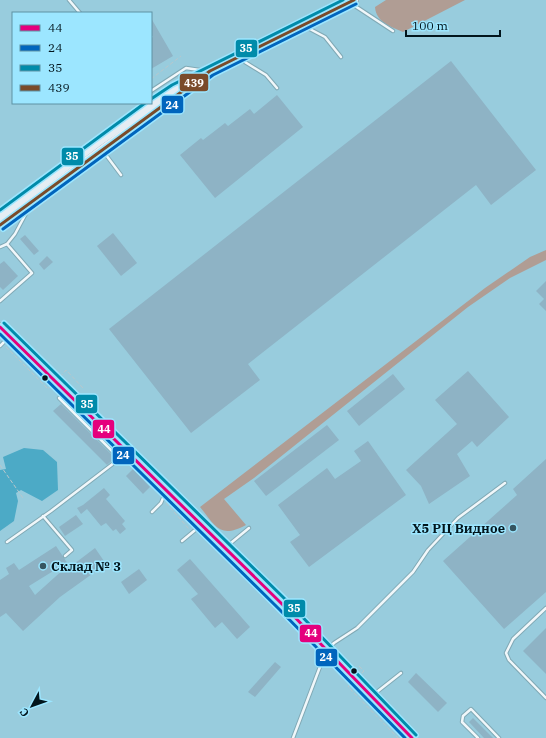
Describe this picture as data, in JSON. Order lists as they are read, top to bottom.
{
  "places": ["X5 РЦ Видное", "Склад № 3"],
  "lines": [
    "transit line 35",
    "transit line 439",
    "transit line 24",
    "transit line 44"
  ],
  "legend": [
    "44",
    "24",
    "35",
    "439"
  ],
  "scale_bar": "100 m",
  "north": "bottom left"
}
